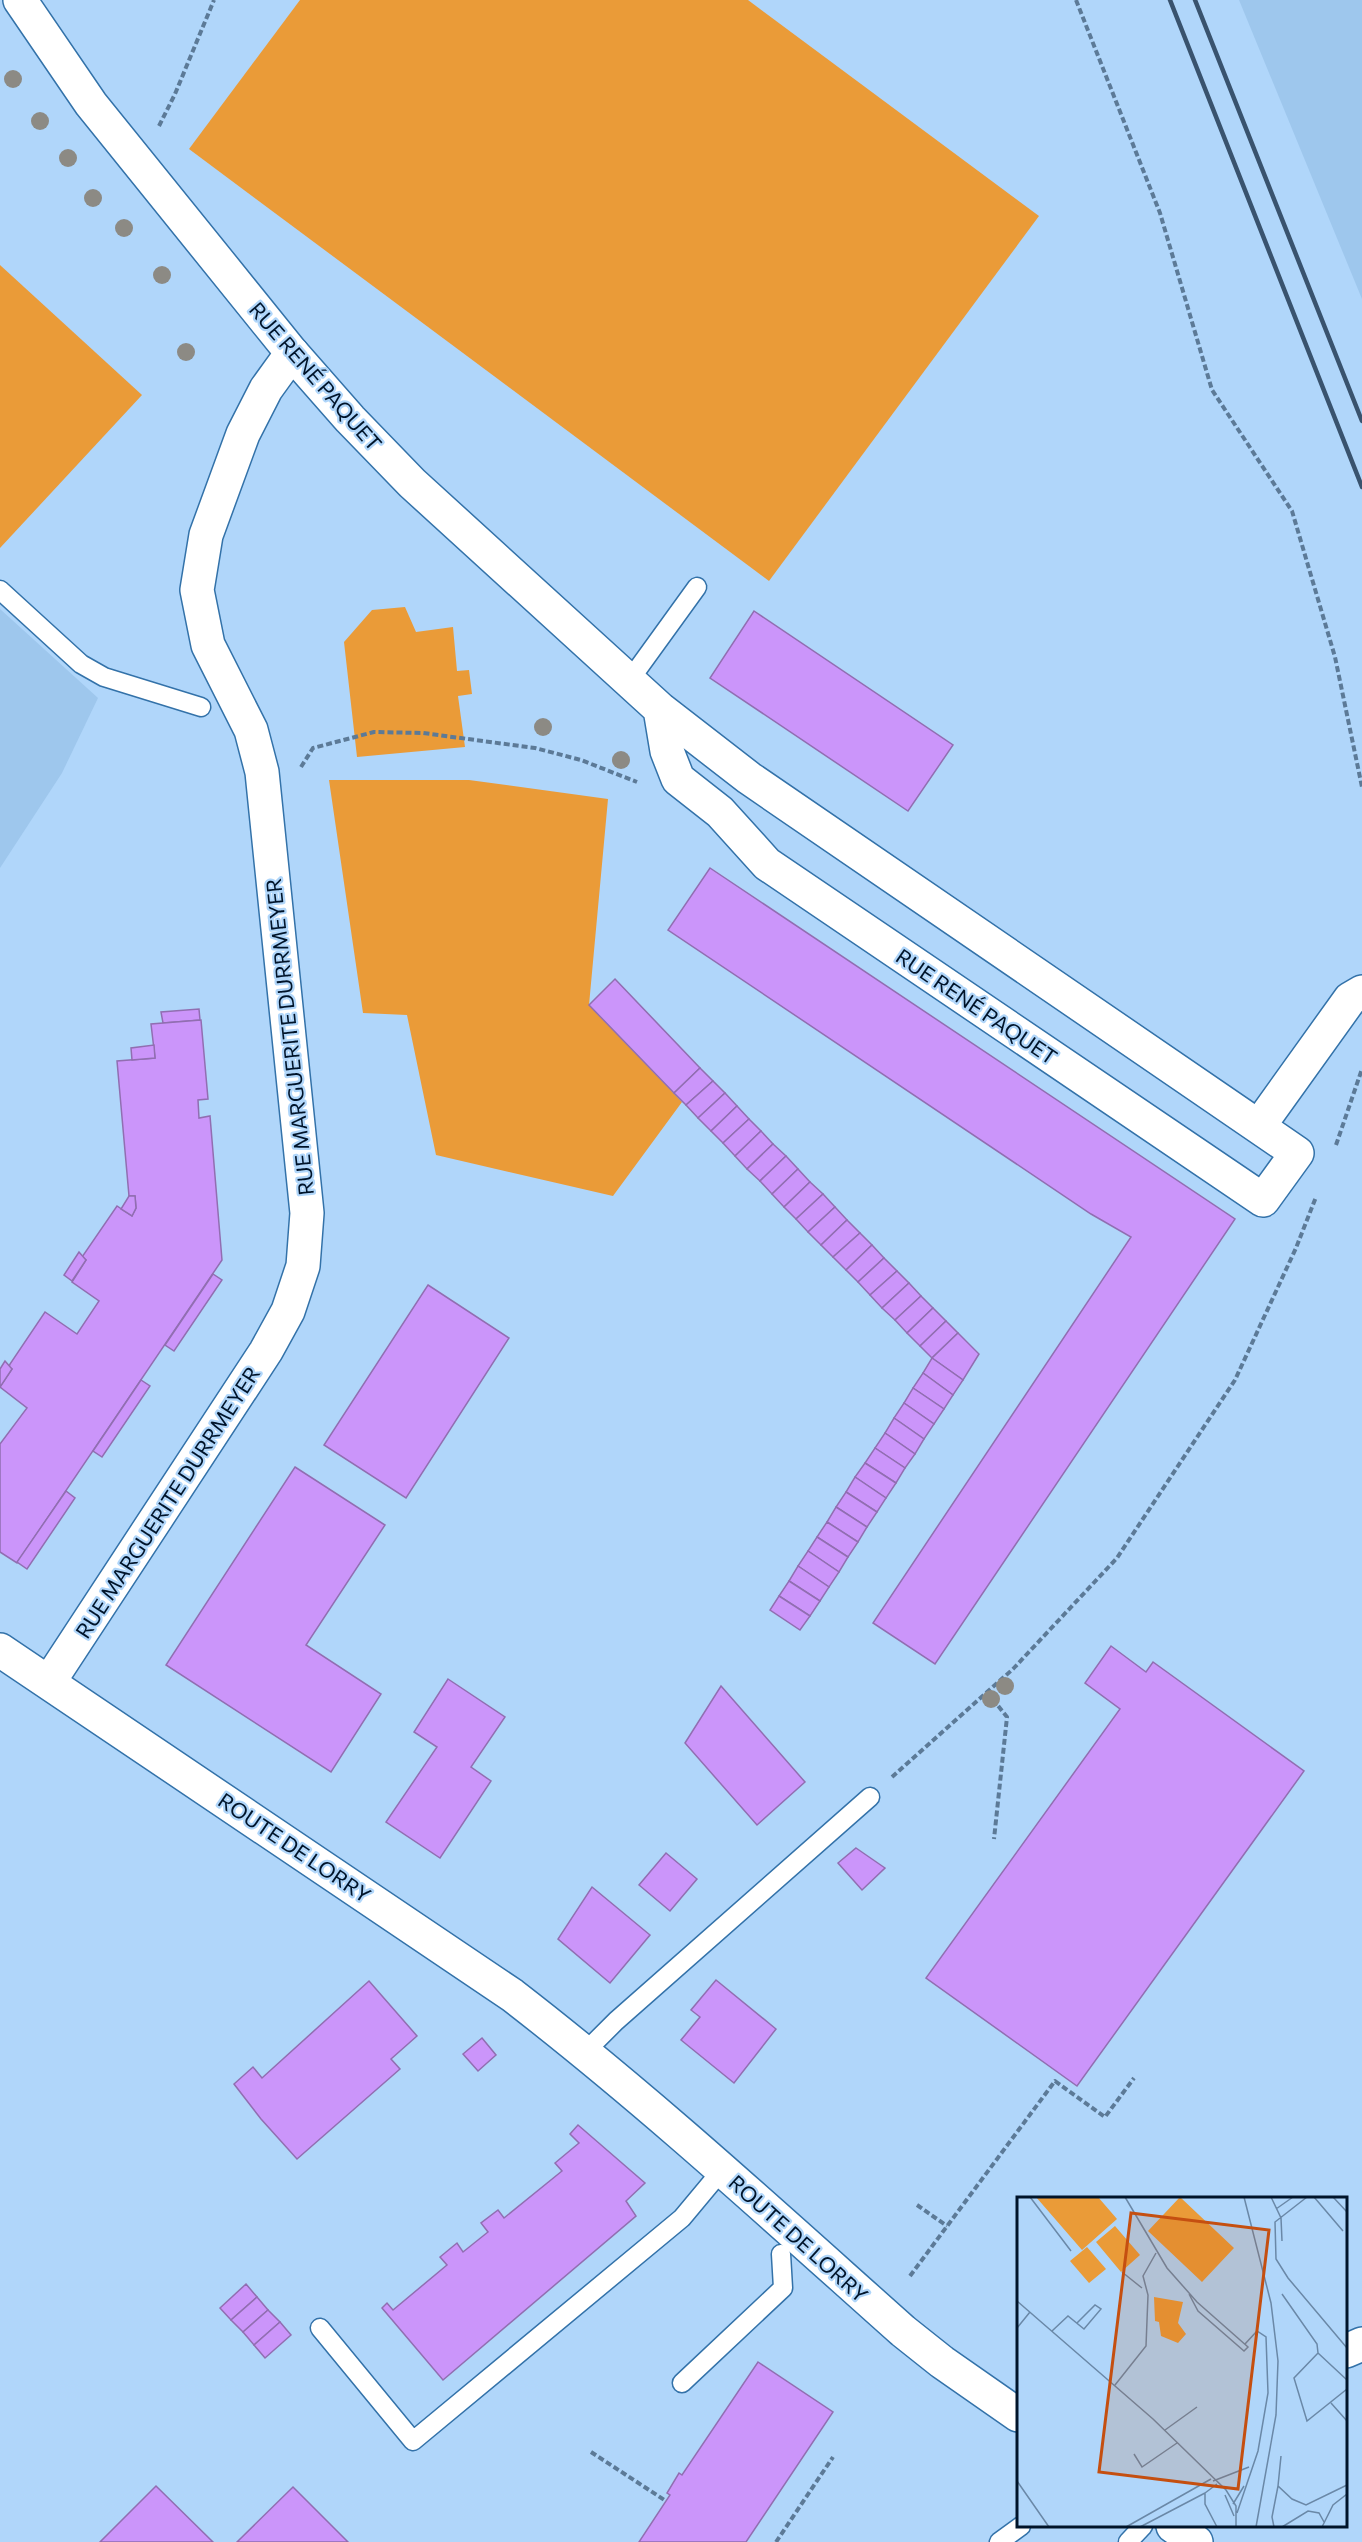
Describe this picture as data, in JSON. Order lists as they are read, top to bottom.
{
  "streets": {
    "street": ["RUE RENÉ PAQUET", "RUE MARGUERITE DURRMEYER", "ROUTE DE LORRY"]
  },
  "crossings": [
    ["RUE RENÉ PAQUET", "RUE MARGUERITE DURRMEYER"],
    ["RUE MARGUERITE DURRMEYER", "ROUTE DE LORRY"]
  ]
}
